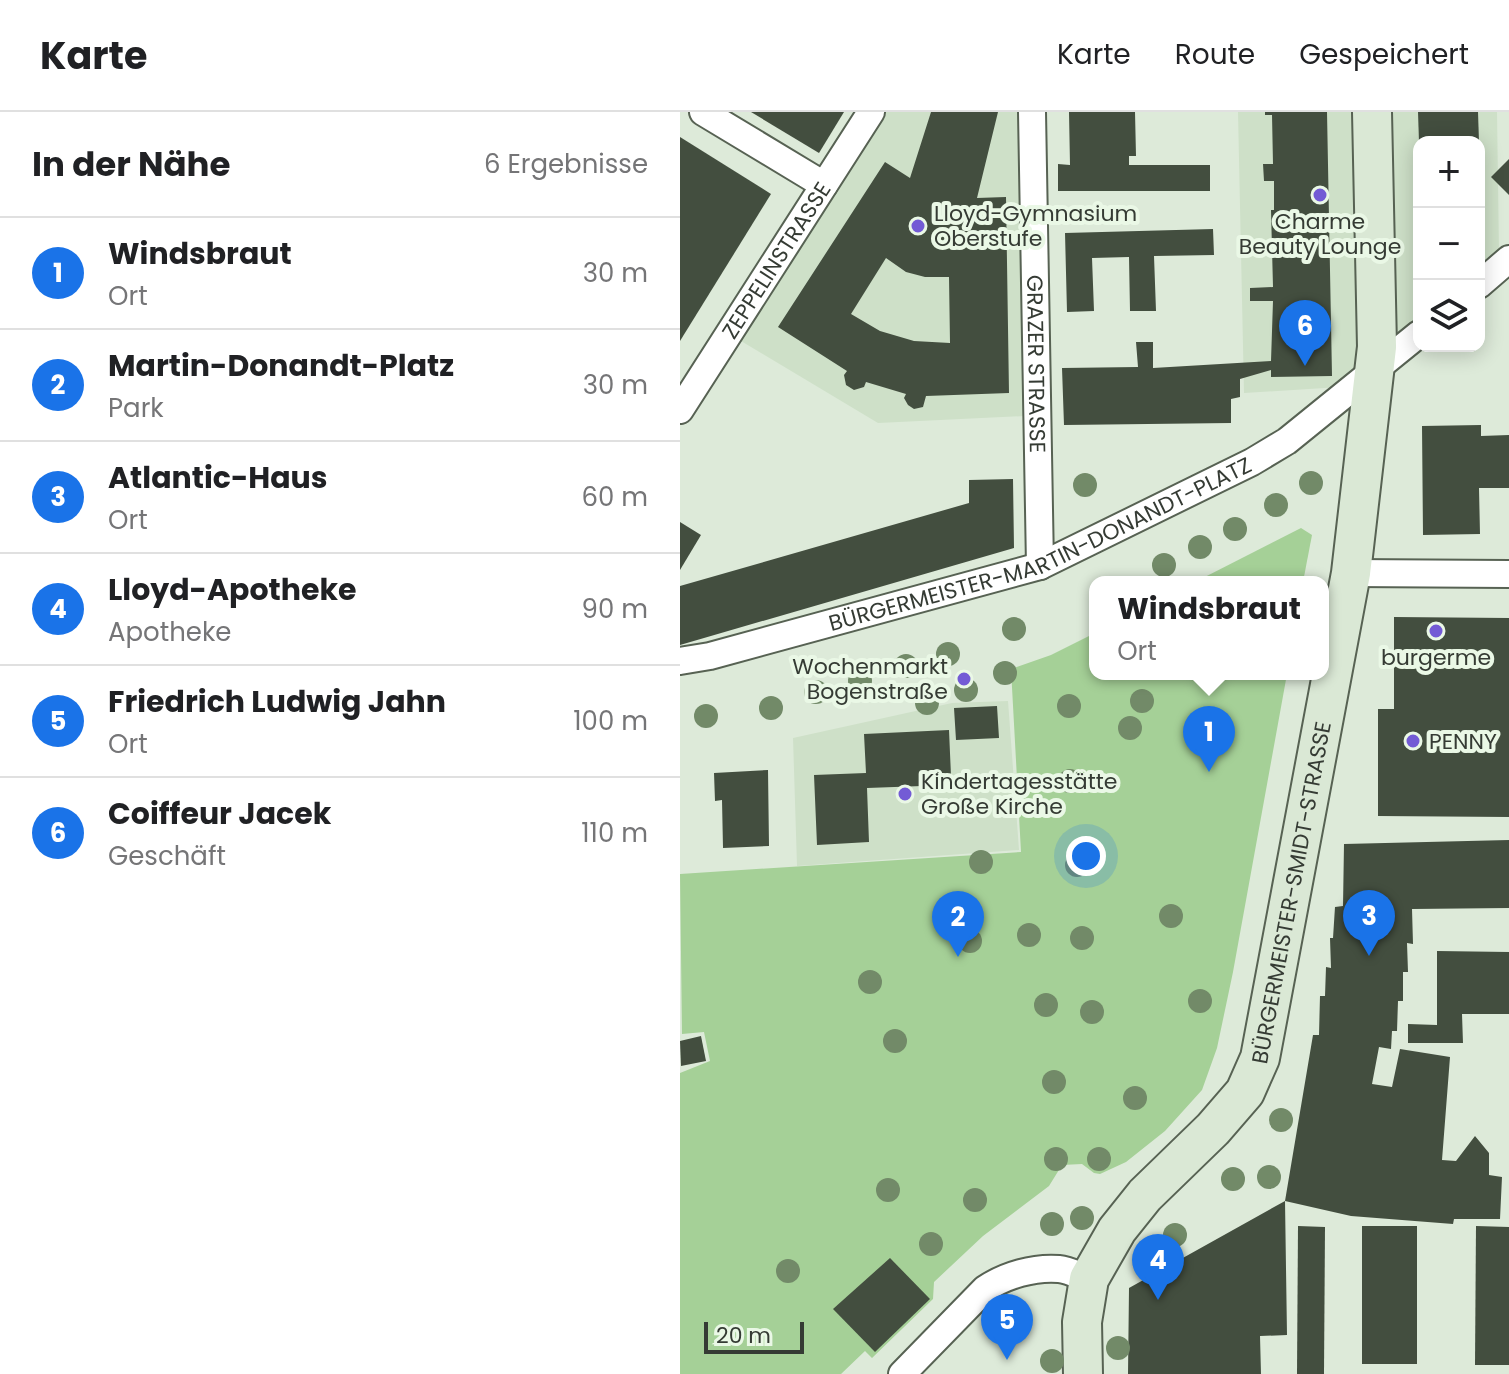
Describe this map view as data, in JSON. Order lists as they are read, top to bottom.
{
  "streets": {
    "street": [
      "ZEPPELINSTRASSE",
      "GRAZER STRASSE",
      "BÜRGERMEISTER-MARTIN-DONANDT-PLATZ",
      "BÜRGERMEISTER-SMIDT-STRASSE"
    ]
  },
  "crossings": [
    ["GRAZER STRASSE", "BÜRGERMEISTER-MARTIN-DONANDT-PLATZ"],
    ["BÜRGERMEISTER-MARTIN-DONANDT-PLATZ", "BÜRGERMEISTER-SMIDT-STRASSE"]
  ],
  "places": [
    "Charme Beauty Lounge",
    "Lloyd-Gymnasium Oberstufe",
    "burgerme",
    "Wochenmarkt Bogenstraße",
    "PENNY",
    "Kindertagesstätte Große Kirche"
  ],
  "scale_bar": "20 m",
  "page": {
    "header": "Karte",
    "nav": ["Karte", "Route", "Gespeichert"],
    "heading": ["In der Nähe", "6 Ergebnisse"],
    "map_buttons": ["+", "−"],
    "list": [
      {
        "mark": "1",
        "name": "Windsbraut",
        "note": "Ort",
        "value": "30 m"
      },
      {
        "mark": "2",
        "name": "Martin-Donandt-Platz",
        "note": "Park",
        "value": "30 m"
      },
      {
        "mark": "3",
        "name": "Atlantic-Haus",
        "note": "Ort",
        "value": "60 m"
      },
      {
        "mark": "4",
        "name": "Lloyd-Apotheke",
        "note": "Apotheke",
        "value": "90 m"
      },
      {
        "mark": "5",
        "name": "Friedrich Ludwig Jahn",
        "note": "Ort",
        "value": "100 m"
      },
      {
        "mark": "6",
        "name": "Coiffeur Jacek",
        "note": "Geschäft",
        "value": "110 m"
      }
    ],
    "pins": [
      "6",
      "1",
      "3",
      "2",
      "4",
      "5"
    ],
    "popup": ["Windsbraut", "Ort"],
    "scale": "20 m"
  }
}
